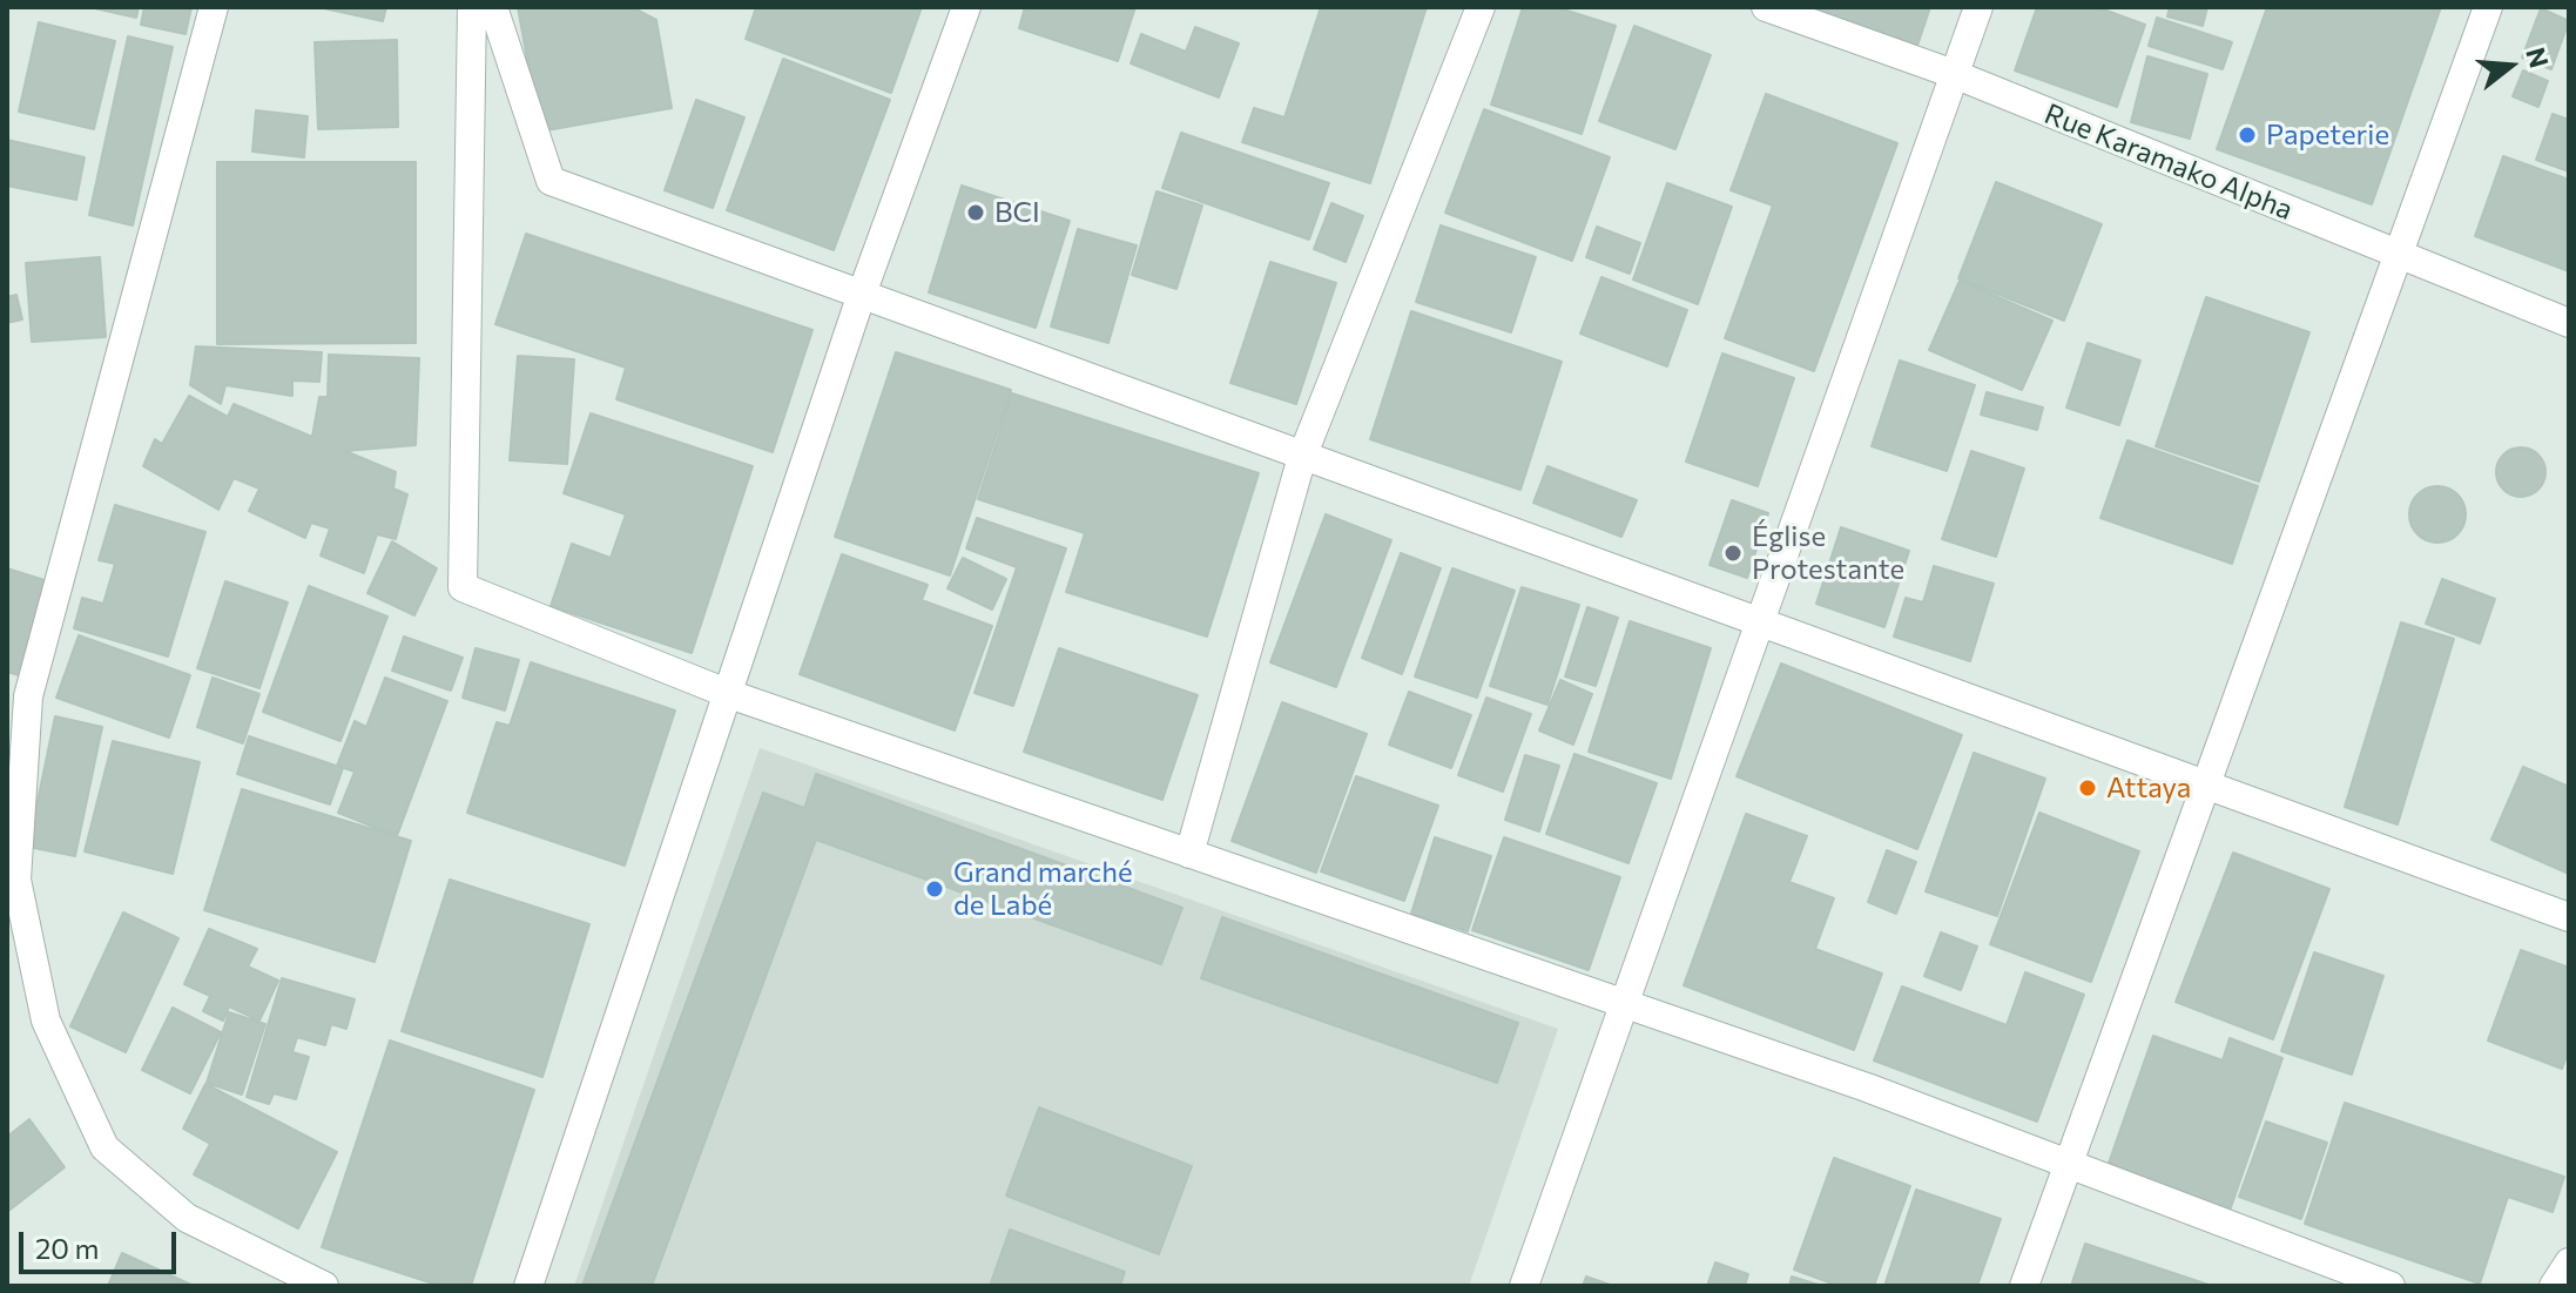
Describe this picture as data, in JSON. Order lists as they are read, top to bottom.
{
  "streets": {
    "street": ["Rue Karamako Alpha"]
  },
  "places": [
    "Papeterie",
    "BCI",
    "Église Protestante",
    "Attaya",
    "Grand marché de Labé"
  ],
  "scale_bar": "20 m",
  "north": "right"
}
